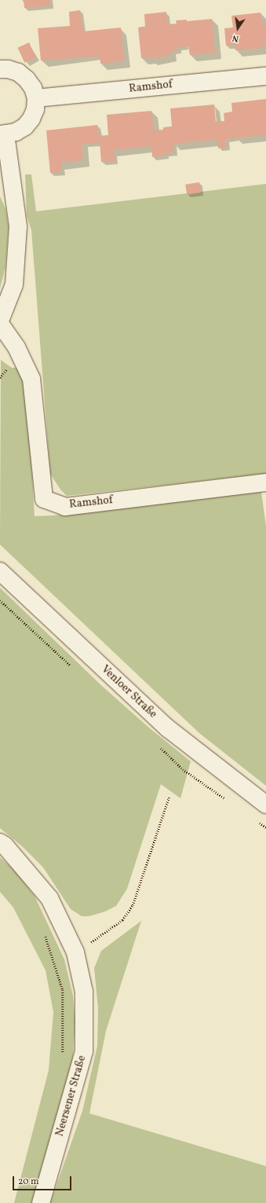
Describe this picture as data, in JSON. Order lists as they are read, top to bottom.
{
  "streets": {
    "street": ["Ramshof", "Venloer Straße", "Neersener Straße"]
  },
  "scale_bar": "20 m",
  "north": "bottom"
}
